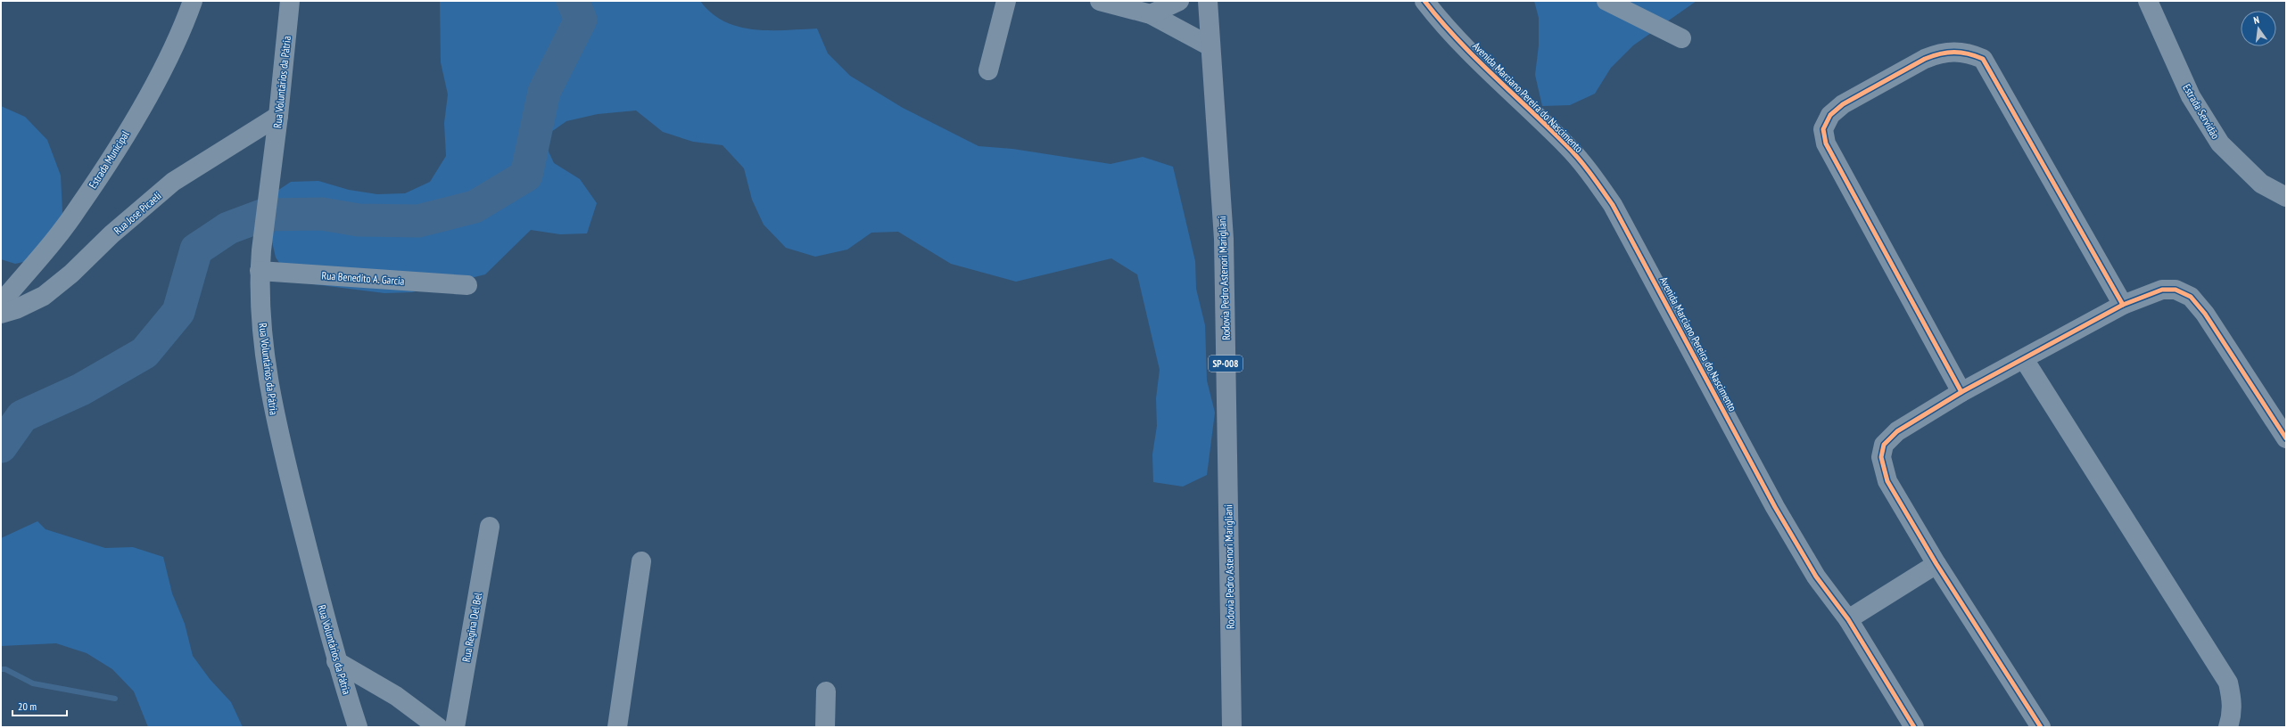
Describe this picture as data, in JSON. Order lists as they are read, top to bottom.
{
  "streets": {
    "main road": ["Rodovia Pedro Astenori Marigliani", "SP-008"],
    "street": [
      "Rua Voluntários da Pátria",
      "Avenida Marciano Pereira do Nascimento",
      "Estrada Servidão",
      "Estrada Municipal",
      "Rua Jose Picaeli",
      "Rua Benedito A. Garcia",
      "Rua Regina Del Bel"
    ]
  },
  "crossings": [
    ["Rua Voluntários da Pátria", "Rua Jose Picaeli"],
    ["Rua Voluntários da Pátria", "Rua Benedito A. Garcia"]
  ],
  "scale_bar": "20 m",
  "north": "top"
}
